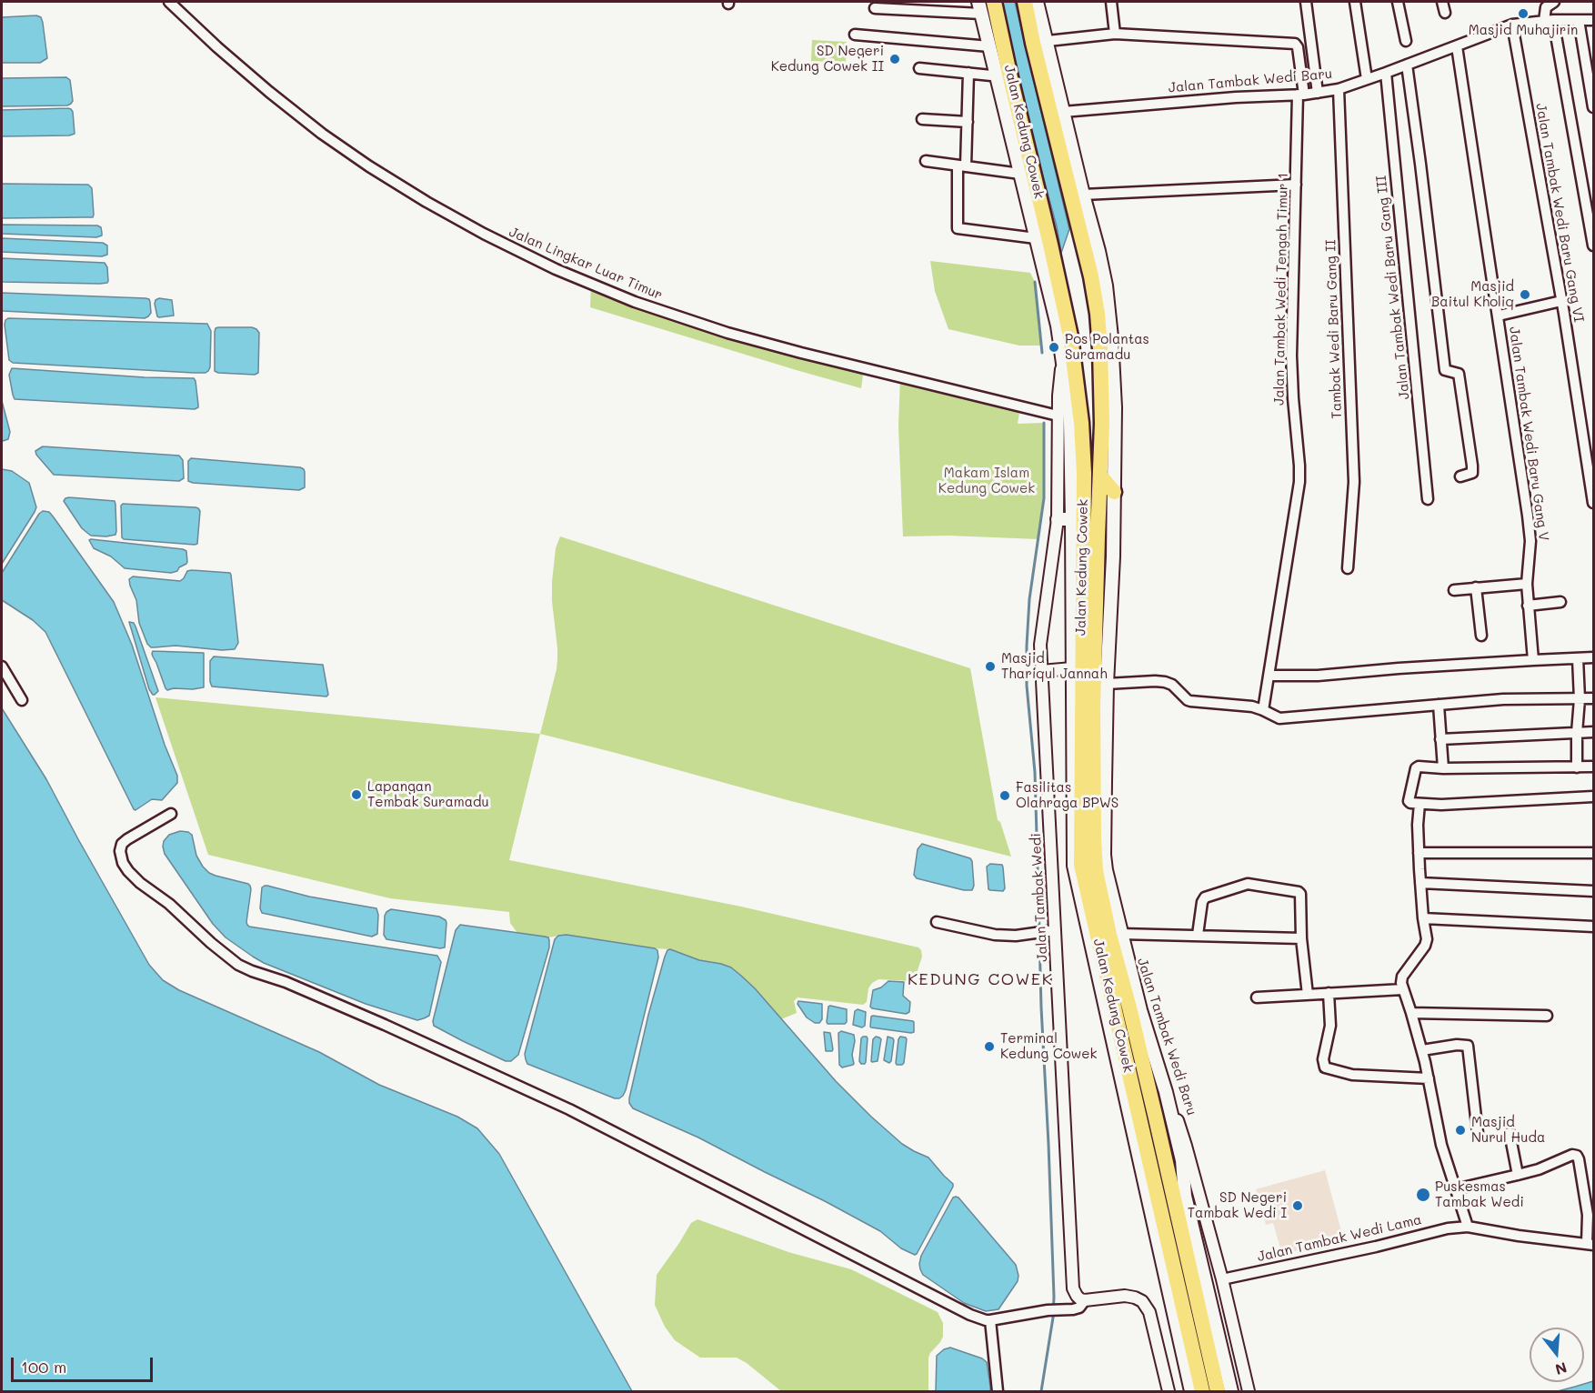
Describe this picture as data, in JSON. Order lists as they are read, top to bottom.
{
  "streets": {
    "highway": ["Jalan Kedung Cowek"],
    "main road": ["Jalan Tambak Wedi Baru"],
    "street": [
      "Jalan Tambak Wedi Baru Gang VI",
      "Jalan Lingkar Luar Timur",
      "Jalan Tambak Wedi Baru Gang III",
      "Jalan Tambak Wedi Tengah Timur 1",
      "Tambak Wedi Baru Gang II",
      "Jalan Tambak Wedi Baru Gang V",
      "Jalan Tambak Wedi",
      "Jalan Tambak Wedi Lama"
    ]
  },
  "crossings": [
    ["Jalan Tambak Wedi Baru", "Jalan Kedung Cowek"],
    ["Jalan Tambak Wedi Baru", "Jalan Tambak Wedi Baru Gang VI"],
    ["Jalan Tambak Wedi Baru", "Jalan Tambak Wedi Baru Gang III"],
    ["Jalan Tambak Wedi Baru", "Jalan Tambak Wedi Tengah Timur 1"],
    ["Jalan Tambak Wedi Baru", "Tambak Wedi Baru Gang II"],
    ["Jalan Tambak Wedi Baru", "Jalan Tambak Wedi Baru Gang V"],
    ["Jalan Tambak Wedi Baru", "Jalan Tambak Wedi Lama"],
    ["Jalan Kedung Cowek", "Jalan Tambak Wedi"],
    ["Jalan Lingkar Luar Timur", "Jalan Tambak Wedi"]
  ],
  "districts": ["KEDUNG COWEK"],
  "parks": ["Makam Islam Kedung Cowek"],
  "places": [
    "Masjid Muhajirin",
    "SD Negeri Kedung Cowek II",
    "Masjid Baitul Kholiq",
    "Pos Polantas Suramadu",
    "Masjid Thariqul Jannah",
    "Lapangan Tembak Suramadu",
    "Fasilitas Olahraga BPWS",
    "Terminal Kedung Cowek",
    "Masjid Nurul Huda",
    "Puskesmas Tambak Wedi",
    "SD Negeri Tambak Wedi I"
  ],
  "scale_bar": "100 m",
  "north": "bottom"
}
